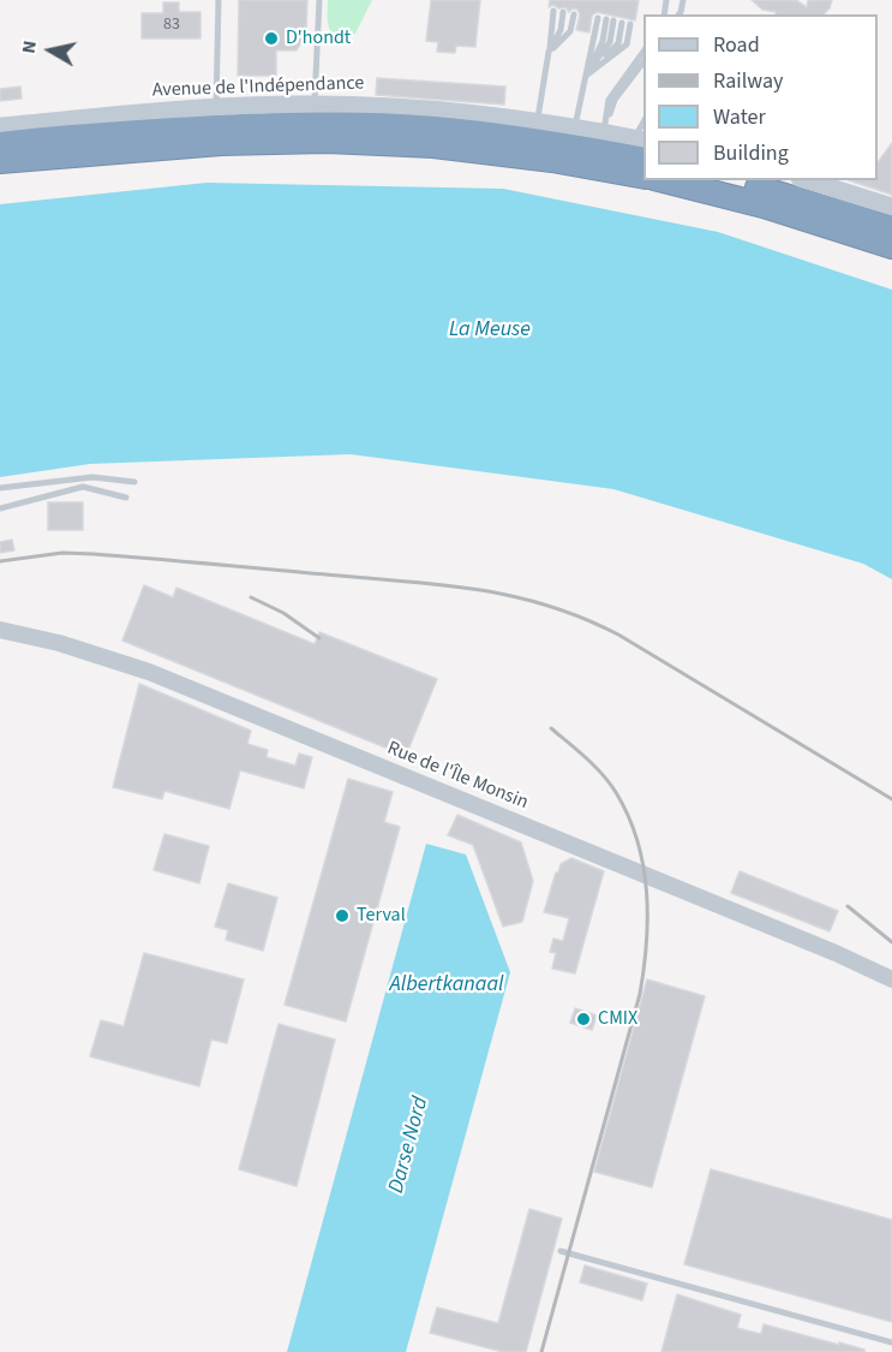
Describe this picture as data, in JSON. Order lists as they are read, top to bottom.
{
  "streets": {
    "main road": ["Avenue de l'Indépendance"],
    "street": ["Rue de l'Île Monsin"]
  },
  "water": ["La Meuse", "Albertkanaal", "Darse Nord"],
  "places": ["D'hondt", "Terval", "CMIX"],
  "house_numbers": ["83"],
  "legend": [
    "Road",
    "Railway",
    "Water",
    "Building"
  ],
  "north": "left"
}
